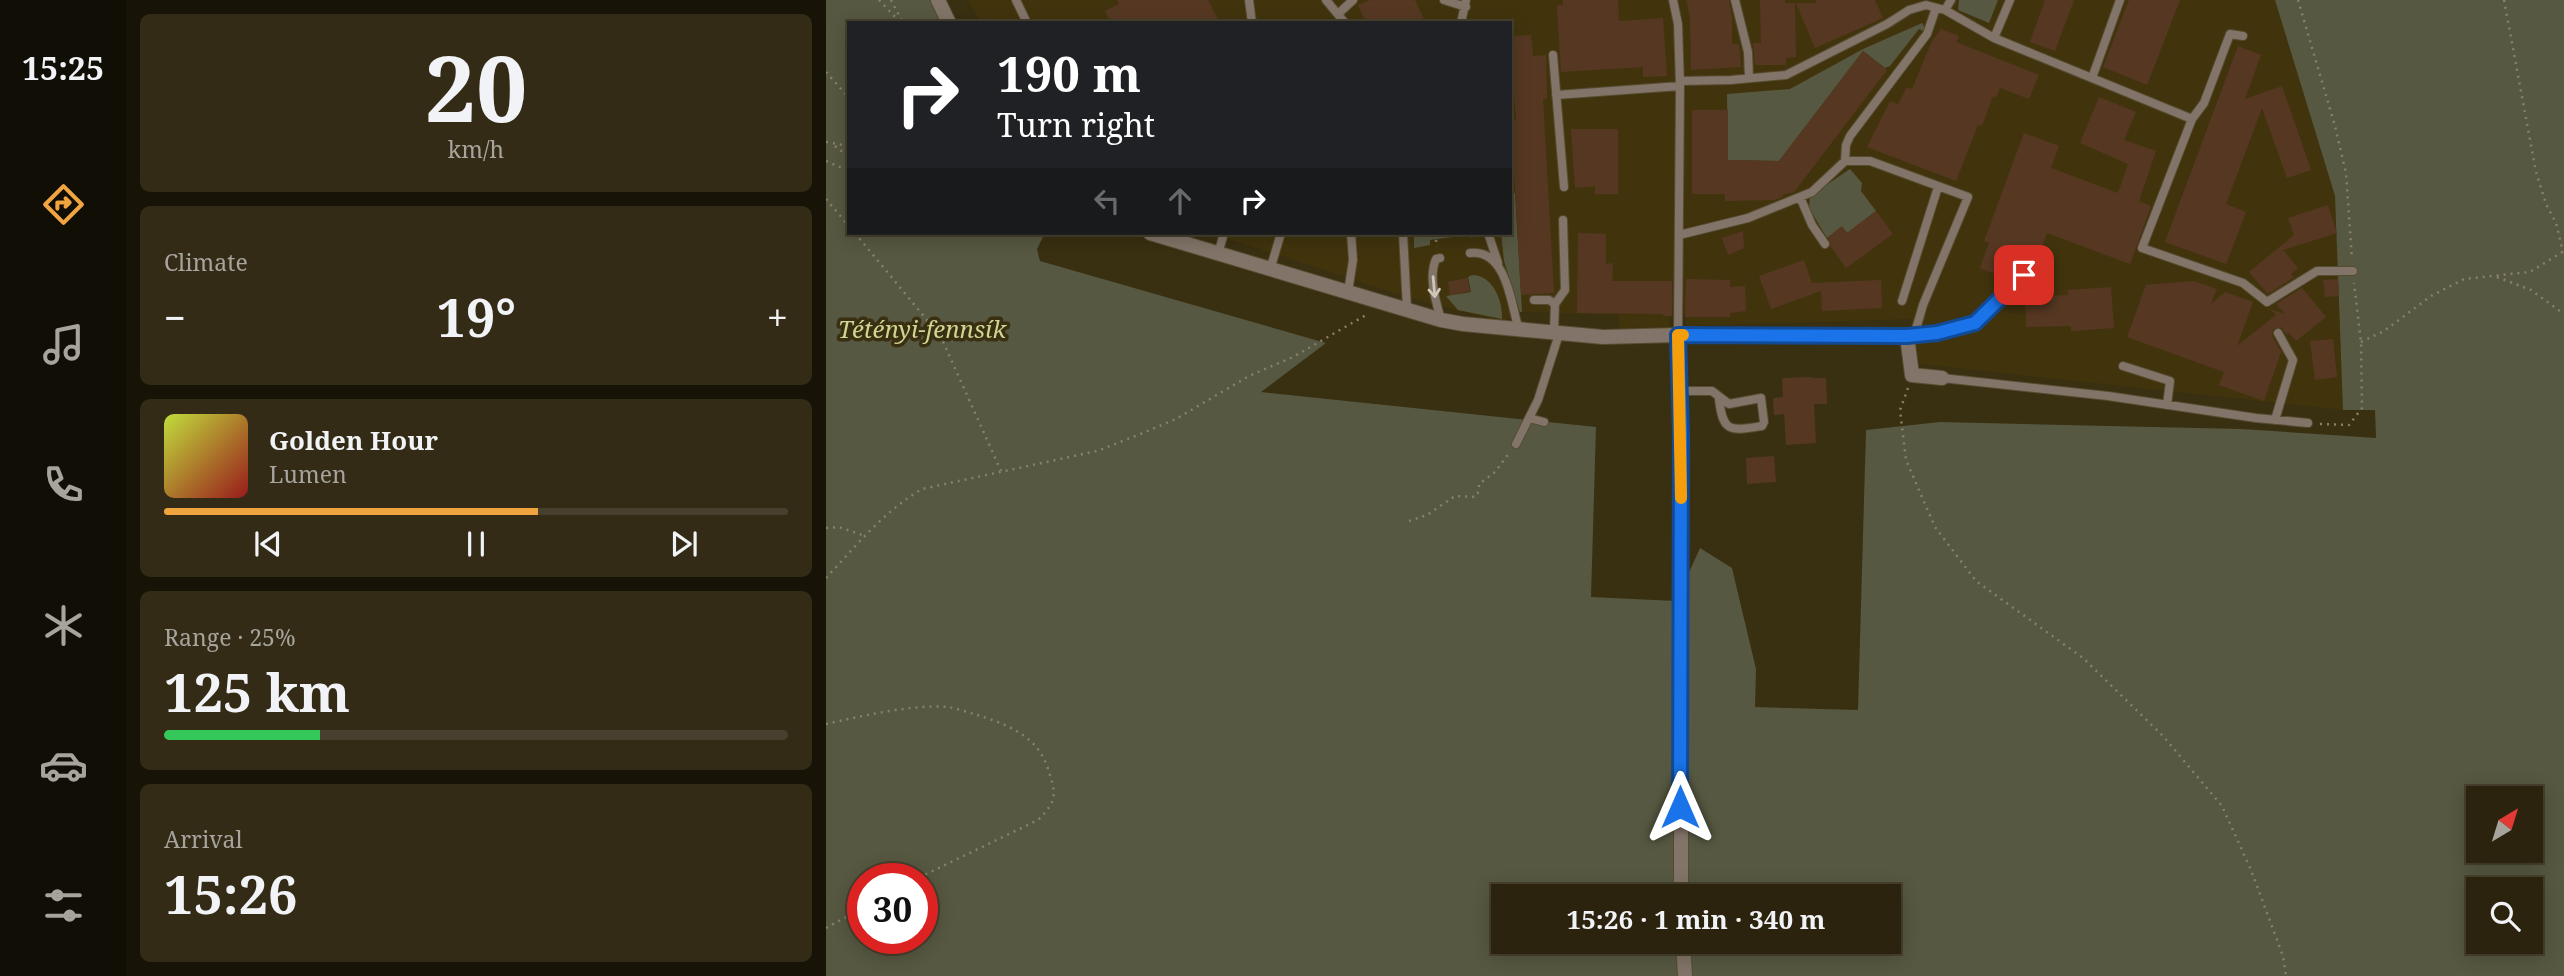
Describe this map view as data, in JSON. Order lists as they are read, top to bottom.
{
  "parks": ["Tétényi-fennsík"],
  "north": "top right",
  "page": {
    "tabs": "15:25",
    "tile": [
      ["20", "km/h"],
      "Climate",
      ["Range · 25%", "125 km"],
      ["Arrival", "15:26"]
    ],
    "turn": ["190 m", "Turn right"],
    "heat": ["−", "19°", "+"],
    "song": ["Golden Hour", "Lumen"],
    "limit": "30",
    "trip": "15:26 · 1 min · 340 m"
  }
}
